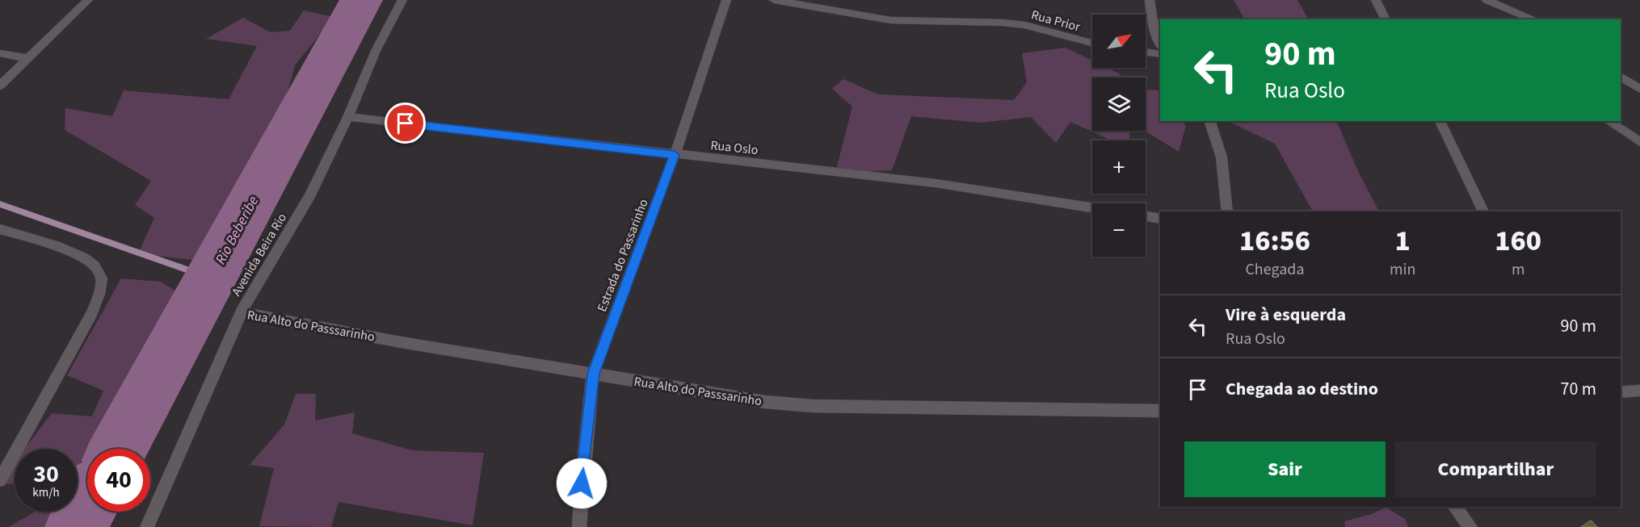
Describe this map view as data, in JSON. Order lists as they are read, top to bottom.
{
  "streets": {
    "street": [
      "Rua Prior",
      "Rua Oslo",
      "Avenida Beira Rio",
      "Estrada do Passarinho",
      "Rua Alto do Passsarinho"
    ]
  },
  "crossings": [
    ["Rua Oslo", "Avenida Beira Rio"],
    ["Rua Oslo", "Estrada do Passarinho"],
    ["Avenida Beira Rio", "Rua Alto do Passsarinho"],
    ["Estrada do Passarinho", "Rua Alto do Passsarinho"]
  ],
  "water": ["Rio Beberibe"],
  "north": "top right",
  "page": {
    "map_buttons": ["+", "−"],
    "turn": ["90 m", "Rua Oslo"],
    "eta": [
      "16:56",
      "Chegada",
      "1",
      "min",
      "160",
      "m"
    ],
    "list": [
      {
        "name": "Vire à esquerda",
        "note": "Rua Oslo",
        "value": "90 m"
      },
      {
        "name": "Chegada ao destino",
        "value": "70 m"
      }
    ],
    "buttons": ["Sair", "Compartilhar"],
    "speed": "30 km/h",
    "limit": "40"
  }
}
